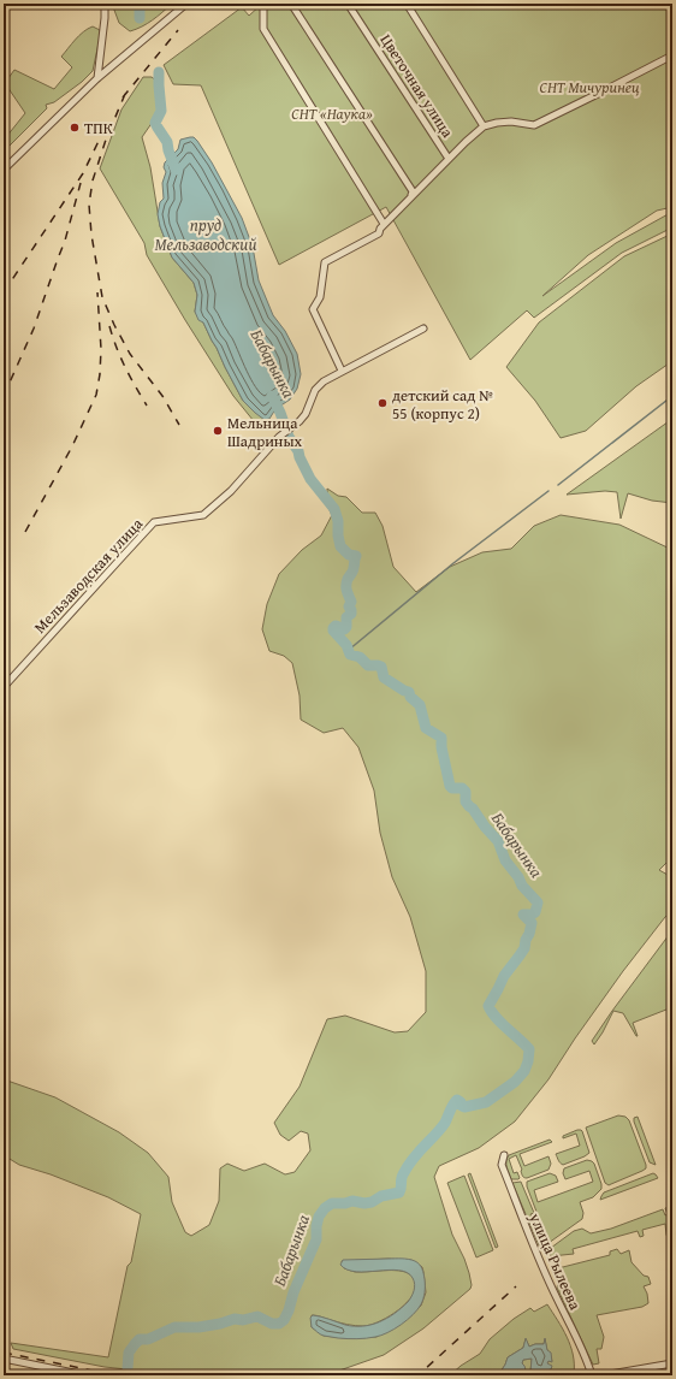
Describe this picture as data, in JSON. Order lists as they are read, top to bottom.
{
  "streets": {
    "street": ["Цветочная улица", "Мельзаводская улица", "улица Рылеева"]
  },
  "water": ["пруд Мельзаводский", "Бабарынка"],
  "parks": ["СНТ Мичуринец", "СНТ «Наука»"],
  "places": ["ТПК", "детский сад № 55 (корпус 2)", "Мельница Шадриных"]
}
